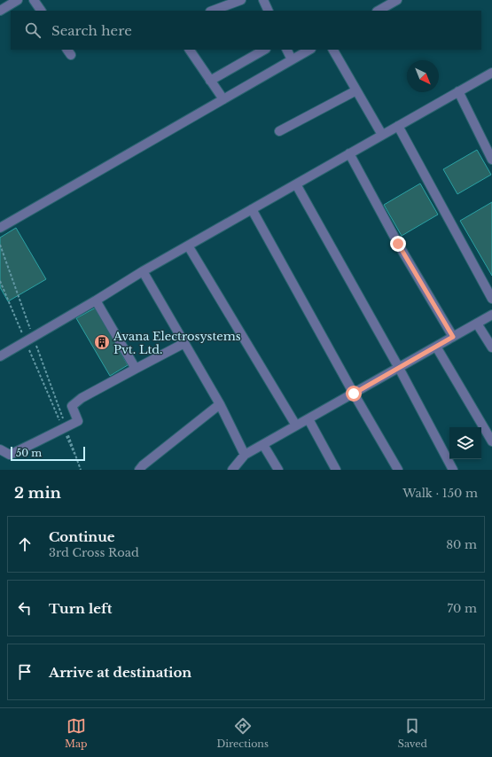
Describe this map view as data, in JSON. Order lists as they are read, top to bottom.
{
  "places": {
    "building": ["Avana Electrosystems Pvt. Ltd."]
  },
  "scale_bar": "50 m",
  "north": "bottom right",
  "page": {
    "search": "Search here",
    "scale": "50 m",
    "heading": ["2 min", "Walk · 150 m"],
    "list": [
      ["Continue", "3rd Cross Road", "80 m"],
      ["Turn left", "70 m"],
      "Arrive at destination"
    ],
    "nav": ["Map", "Directions", "Saved"]
  }
}
